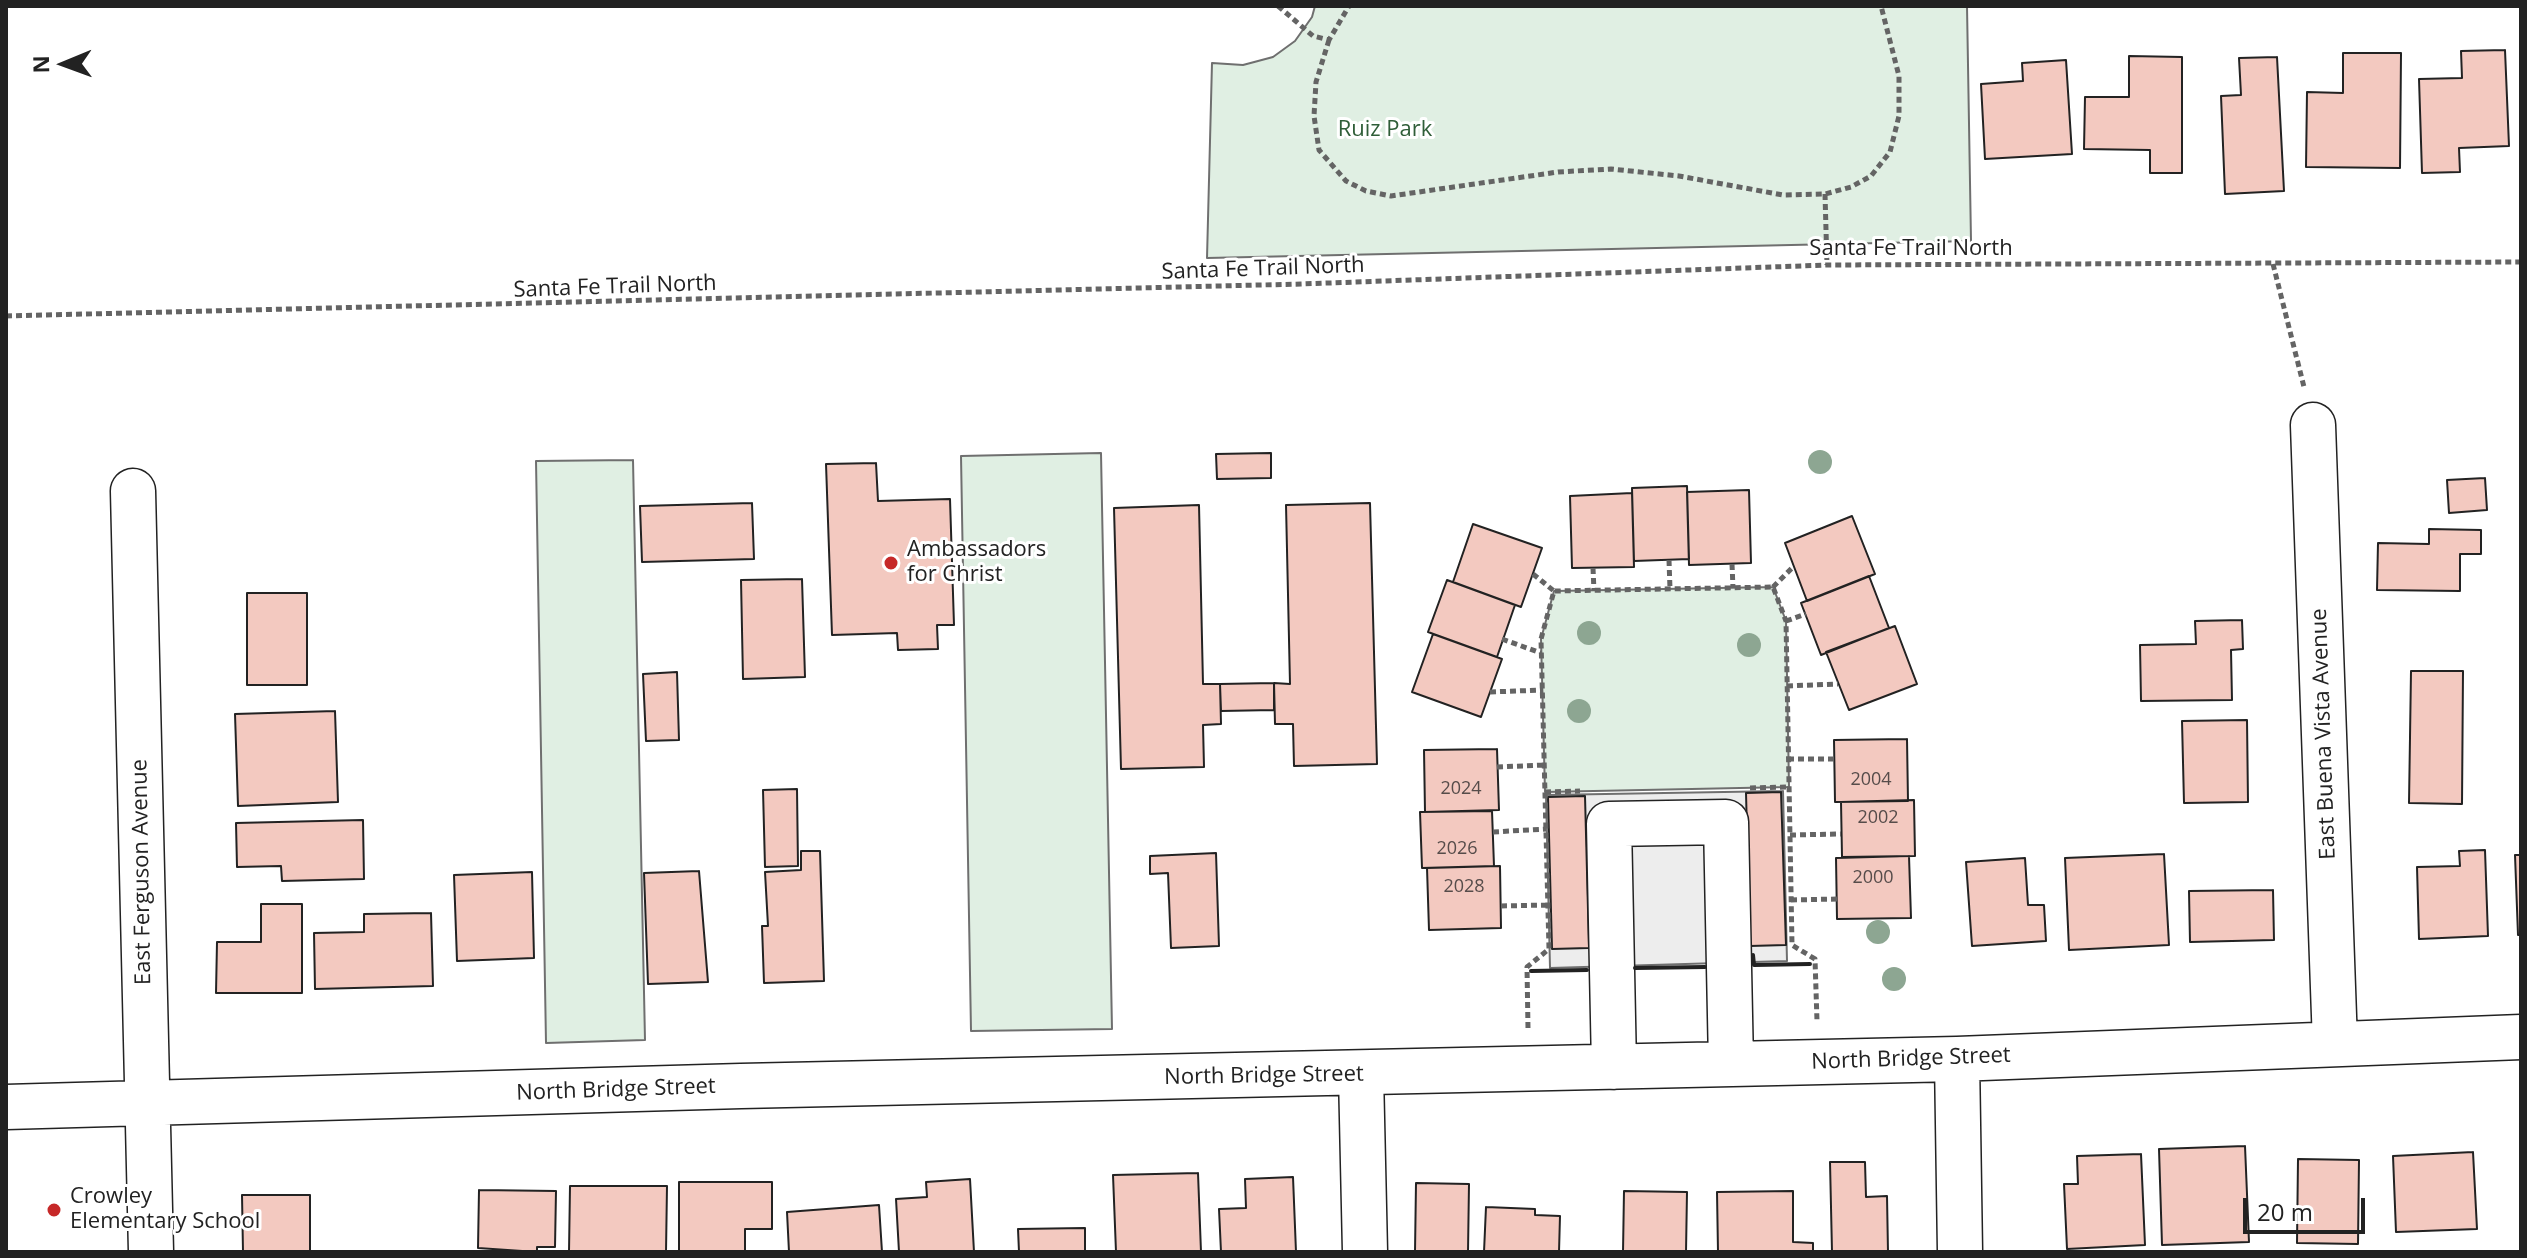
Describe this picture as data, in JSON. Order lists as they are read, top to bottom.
{
  "streets": {
    "street": ["East Buena Vista Avenue", "East Ferguson Avenue", "North Bridge Street"],
    "path": ["Santa Fe Trail North"]
  },
  "crossings": [
    ["East Buena Vista Avenue", "North Bridge Street"],
    ["East Ferguson Avenue", "North Bridge Street"]
  ],
  "parks": ["Ruiz Park"],
  "places": ["Ambassadors for Christ", "Crowley Elementary School"],
  "house_numbers": [
    "2004",
    "2024",
    "2002",
    "2026",
    "2000",
    "2028"
  ],
  "scale_bar": "20 m",
  "north": "left"
}
